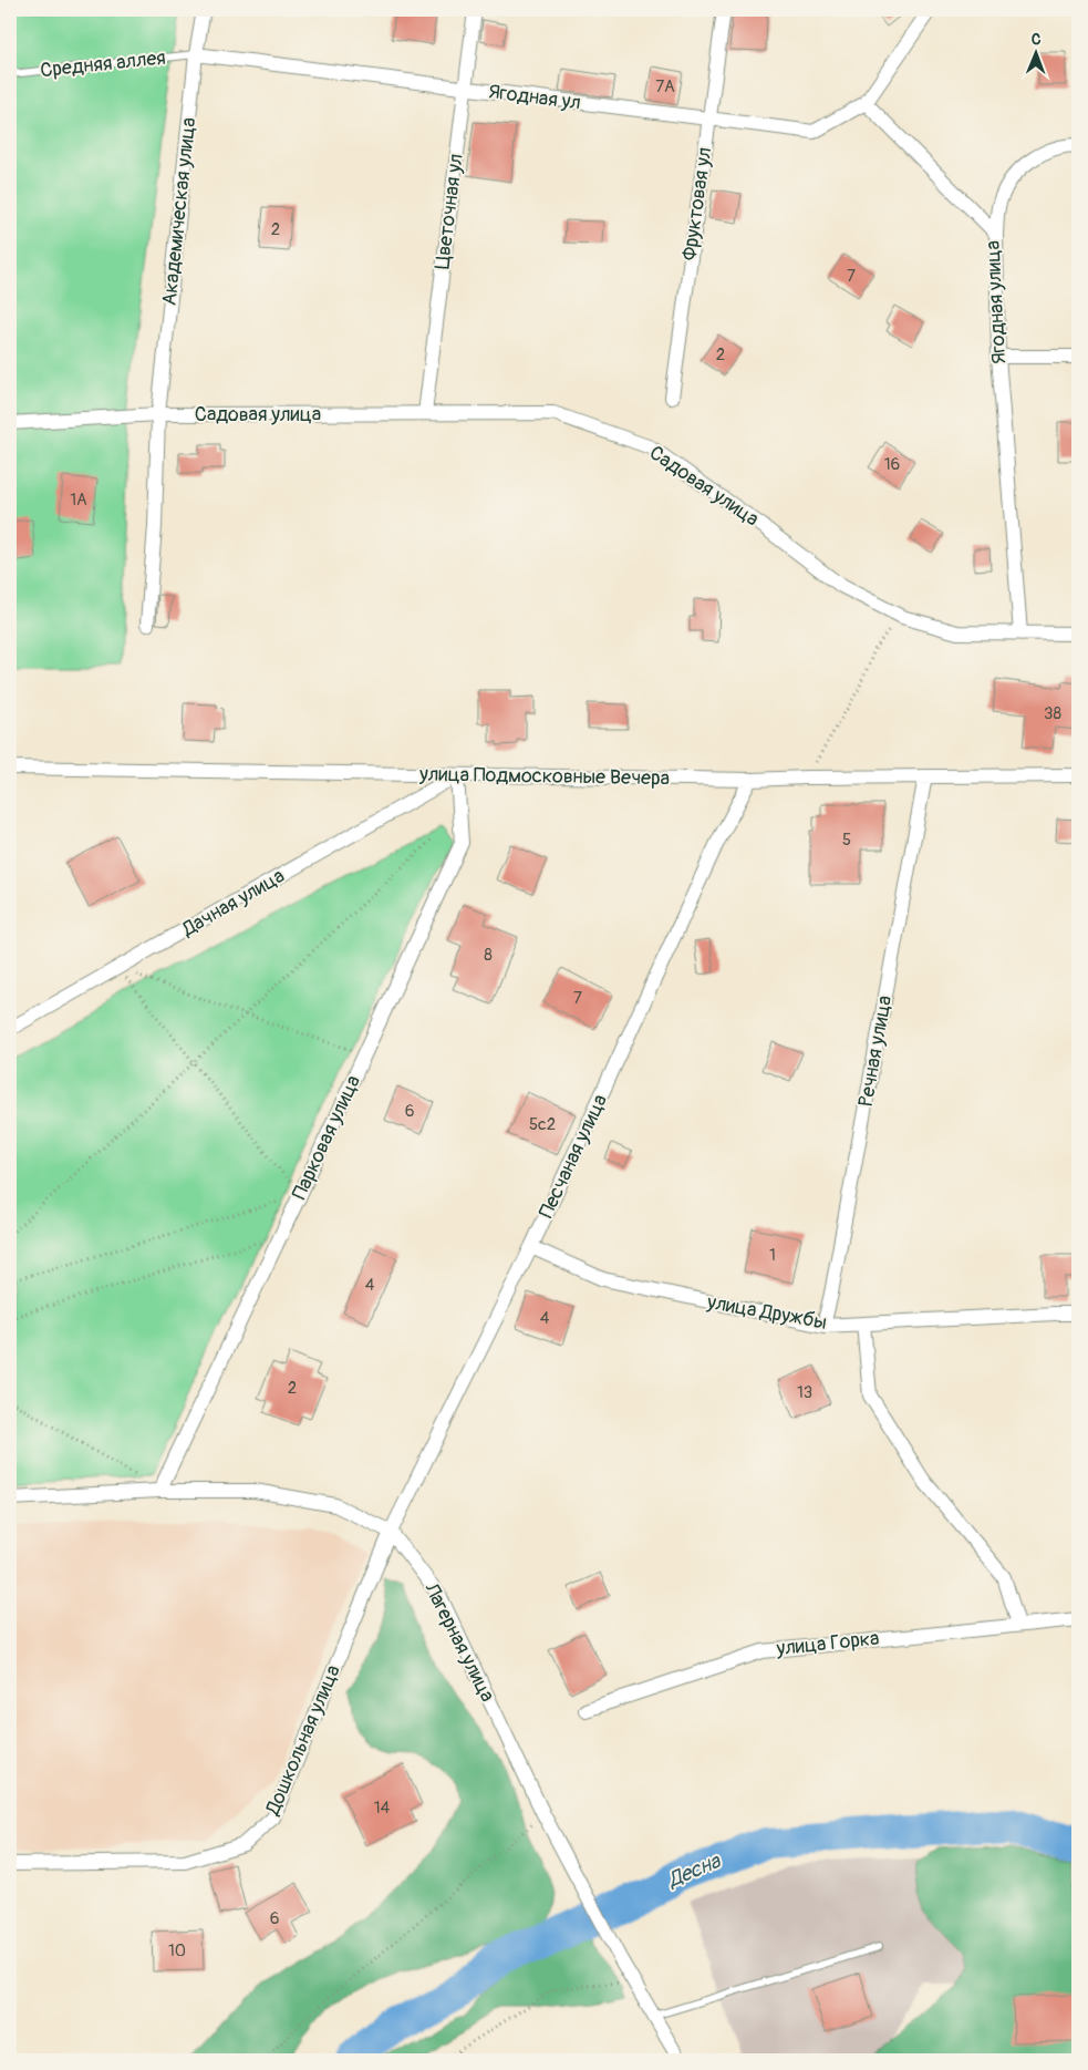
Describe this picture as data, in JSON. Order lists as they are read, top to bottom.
{
  "streets": {
    "street": [
      "Ягодная ул",
      "Фруктовая ул",
      "Академическая улица",
      "Цветочная ул",
      "Ягодная улица",
      "Садовая улица",
      "улица Подмосковные Вечера",
      "Дачная улица",
      "Речная улица",
      "Парковая улица",
      "Песчаная улица",
      "улица Дружбы",
      "Лагерная улица",
      "улица Горка",
      "Дошкольная улица"
    ],
    "lane": ["Средняя аллея"]
  },
  "crossings": [
    ["Средняя аллея", "Ягодная ул"],
    ["Средняя аллея", "Академическая улица"],
    ["Ягодная ул", "Фруктовая ул"],
    ["Ягодная ул", "Академическая улица"],
    ["Ягодная ул", "Цветочная ул"],
    ["Ягодная ул", "Ягодная улица"],
    ["Академическая улица", "Садовая улица"],
    ["Цветочная ул", "Садовая улица"],
    ["Ягодная улица", "Садовая улица"],
    ["улица Подмосковные Вечера", "Дачная улица"],
    ["улица Подмосковные Вечера", "Речная улица"],
    ["улица Подмосковные Вечера", "Парковая улица"],
    ["улица Подмосковные Вечера", "Песчаная улица"],
    ["Дачная улица", "Парковая улица"],
    ["Речная улица", "улица Дружбы"],
    ["Парковая улица", "Лагерная улица"],
    ["Песчаная улица", "улица Дружбы"],
    ["Песчаная улица", "Лагерная улица"],
    ["Песчаная улица", "Дошкольная улица"],
    ["Лагерная улица", "Дошкольная улица"]
  ],
  "water": ["Десна"],
  "house_numbers": [
    "7А",
    "2",
    "7",
    "2",
    "16",
    "1А",
    "38",
    "5",
    "8",
    "7",
    "6",
    "5с2",
    "1",
    "4",
    "4",
    "2",
    "13",
    "14",
    "6",
    "10"
  ],
  "north": "top"
}
